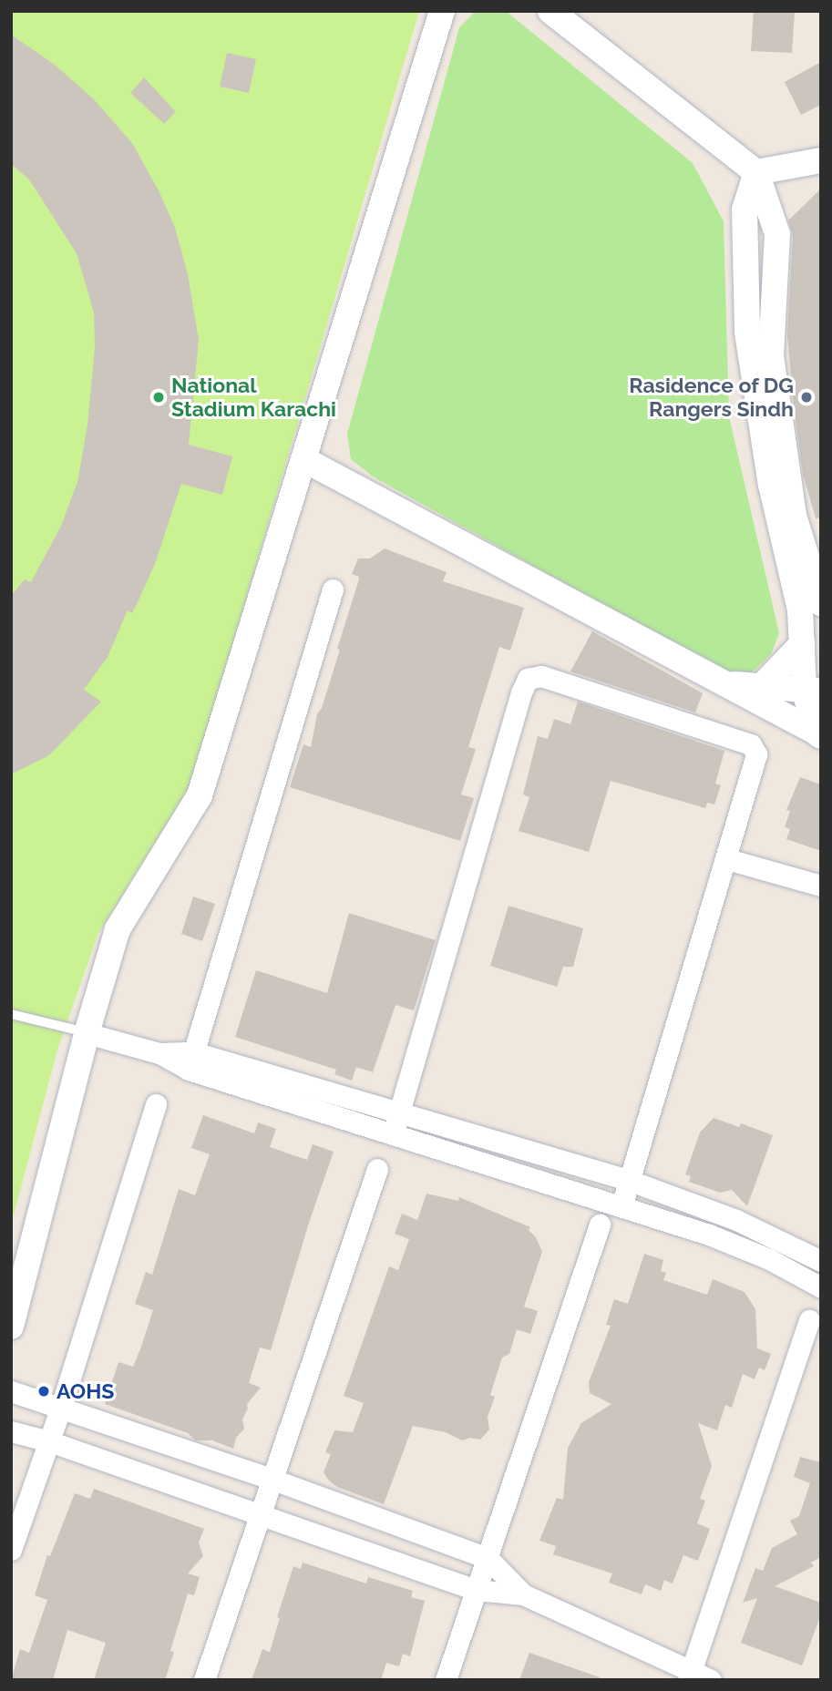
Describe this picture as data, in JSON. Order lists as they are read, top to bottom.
{
  "places": ["National Stadium Karachi", "Rasidence of DG Rangers Sindh", "AOHS"]
}
